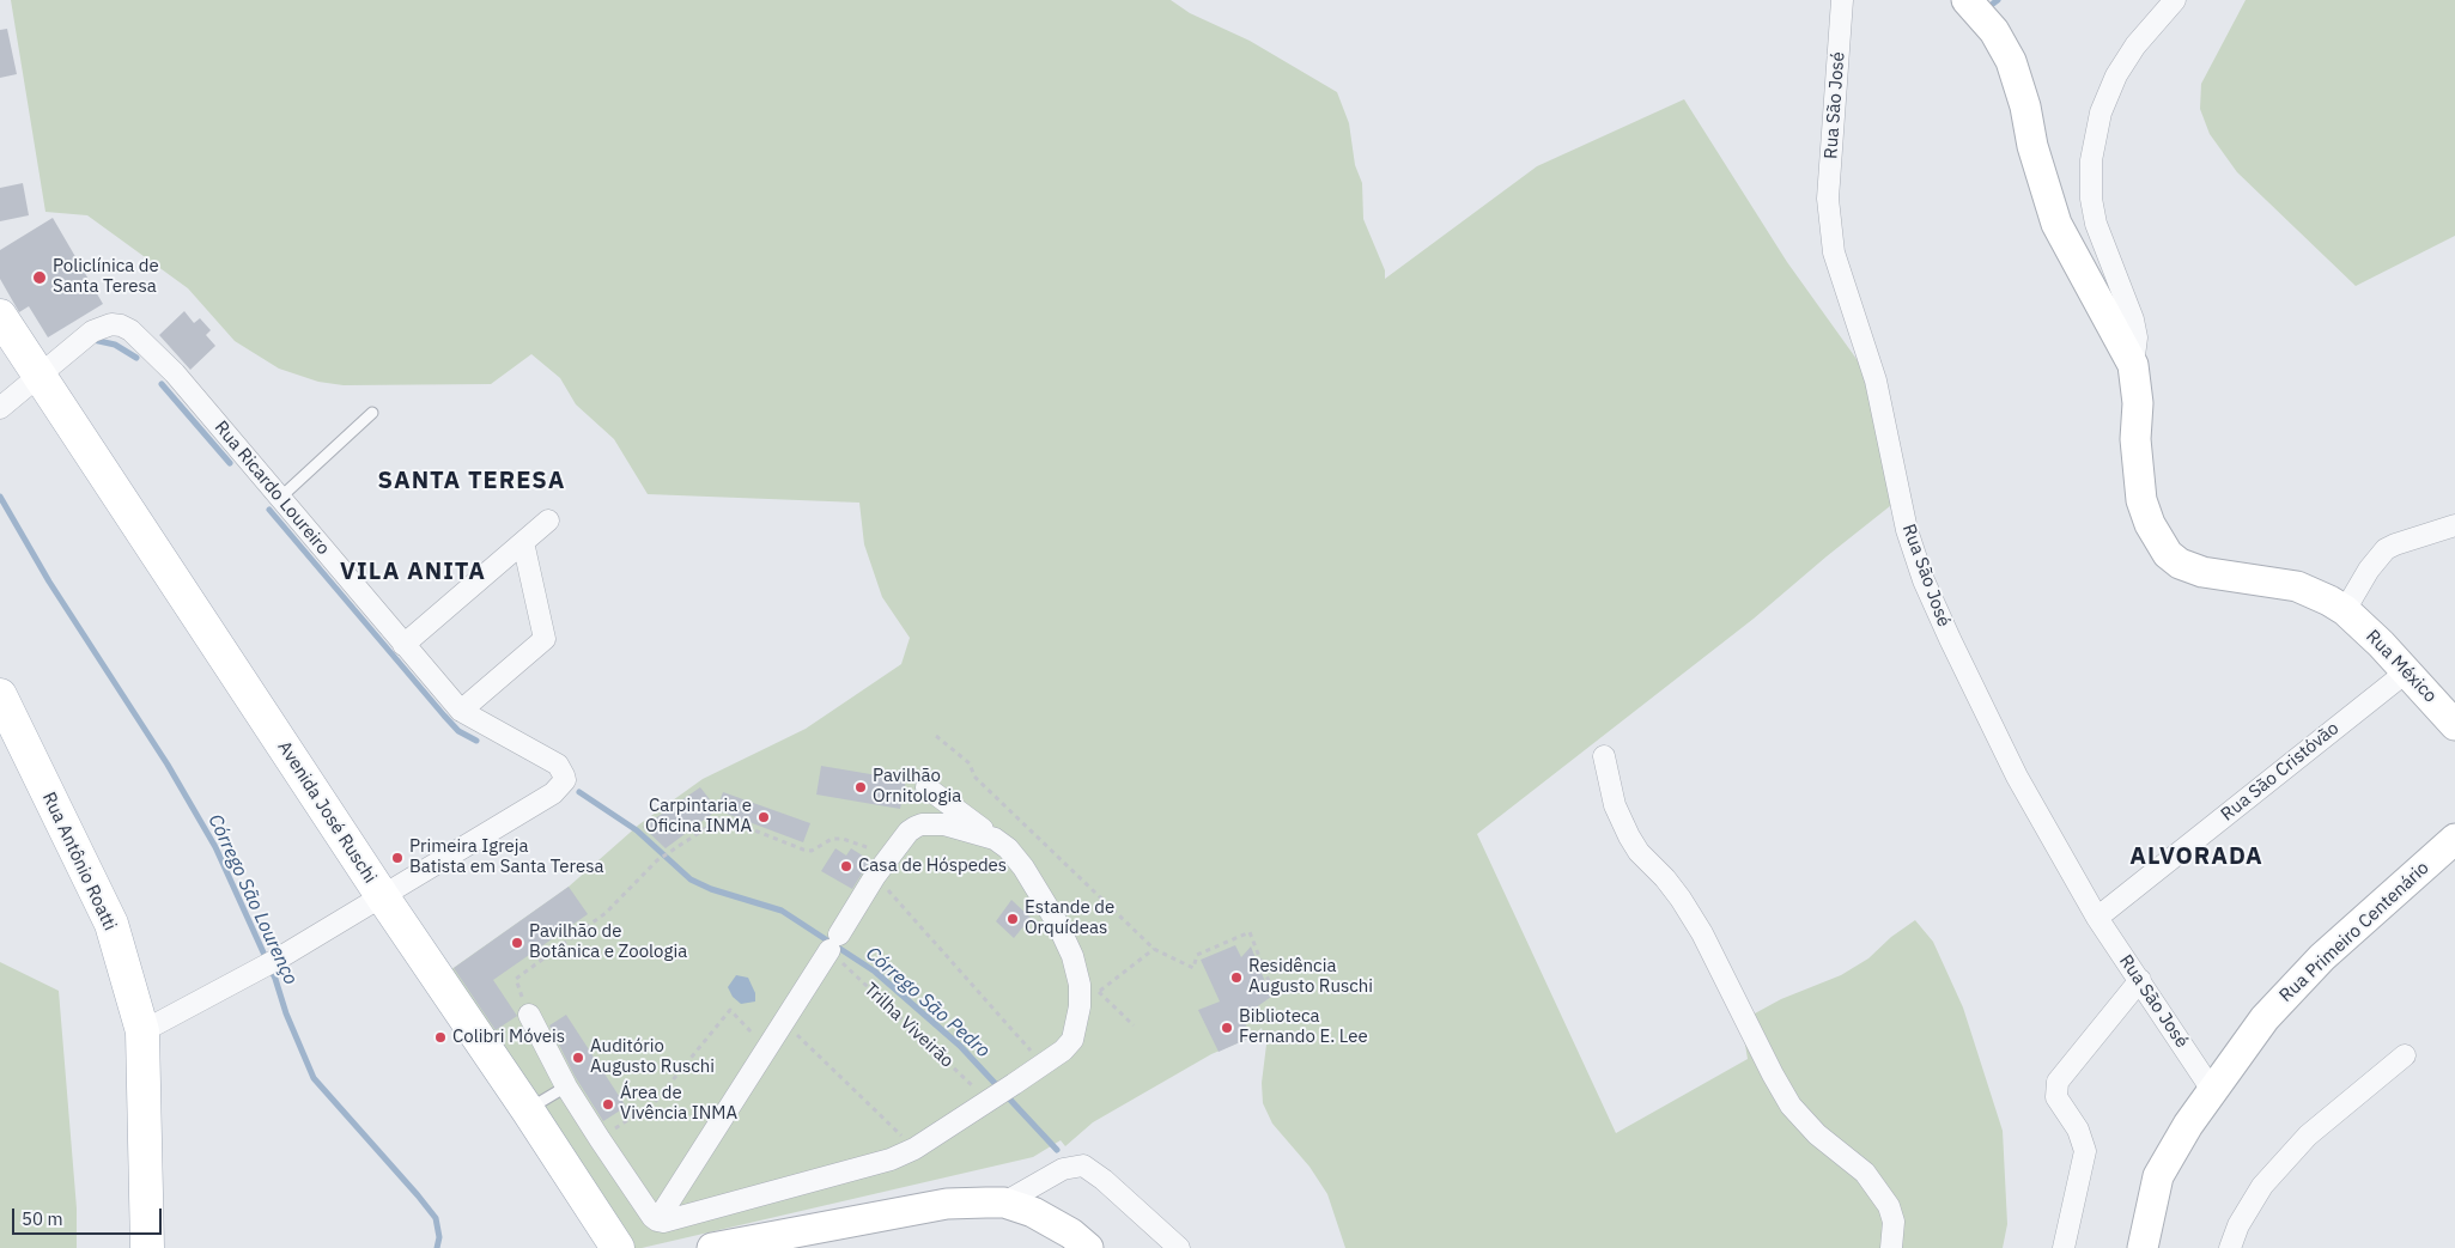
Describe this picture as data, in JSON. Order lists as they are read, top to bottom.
{
  "streets": {
    "main road": ["Avenida José Ruschi", "Rua Antônio Roatti"],
    "street": [
      "Rua São José",
      "Rua Ricardo Loureiro",
      "Rua México",
      "Rua São Cristóvão",
      "Rua Primeiro Centenário"
    ],
    "path": ["Trilha Viveirão"]
  },
  "crossings": [
    ["Rua São José", "Rua São Cristóvão"],
    ["Rua São José", "Rua Primeiro Centenário"],
    ["Rua Ricardo Loureiro", "Avenida José Ruschi"],
    ["Rua México", "Rua São Cristóvão"]
  ],
  "districts": ["SANTA TERESA", "VILA ANITA", "ALVORADA"],
  "water": ["Córrego São Lourenço", "Córrego São Pedro"],
  "places": [
    "Policlínica de Santa Teresa",
    "Pavilhão Ornitologia",
    "Carpintaria e Oficina INMA",
    "Primeira Igreja Batista em Santa Teresa",
    "Casa de Hóspedes",
    "Estande de Orquídeas",
    "Pavilhão de Botânica e Zoologia",
    "Residência Augusto Ruschi",
    "Biblioteca Fernando E. Lee",
    "Colibri Móveis",
    "Auditório Augusto Ruschi",
    "Área de Vivência INMA"
  ],
  "scale_bar": "50 m"
}
